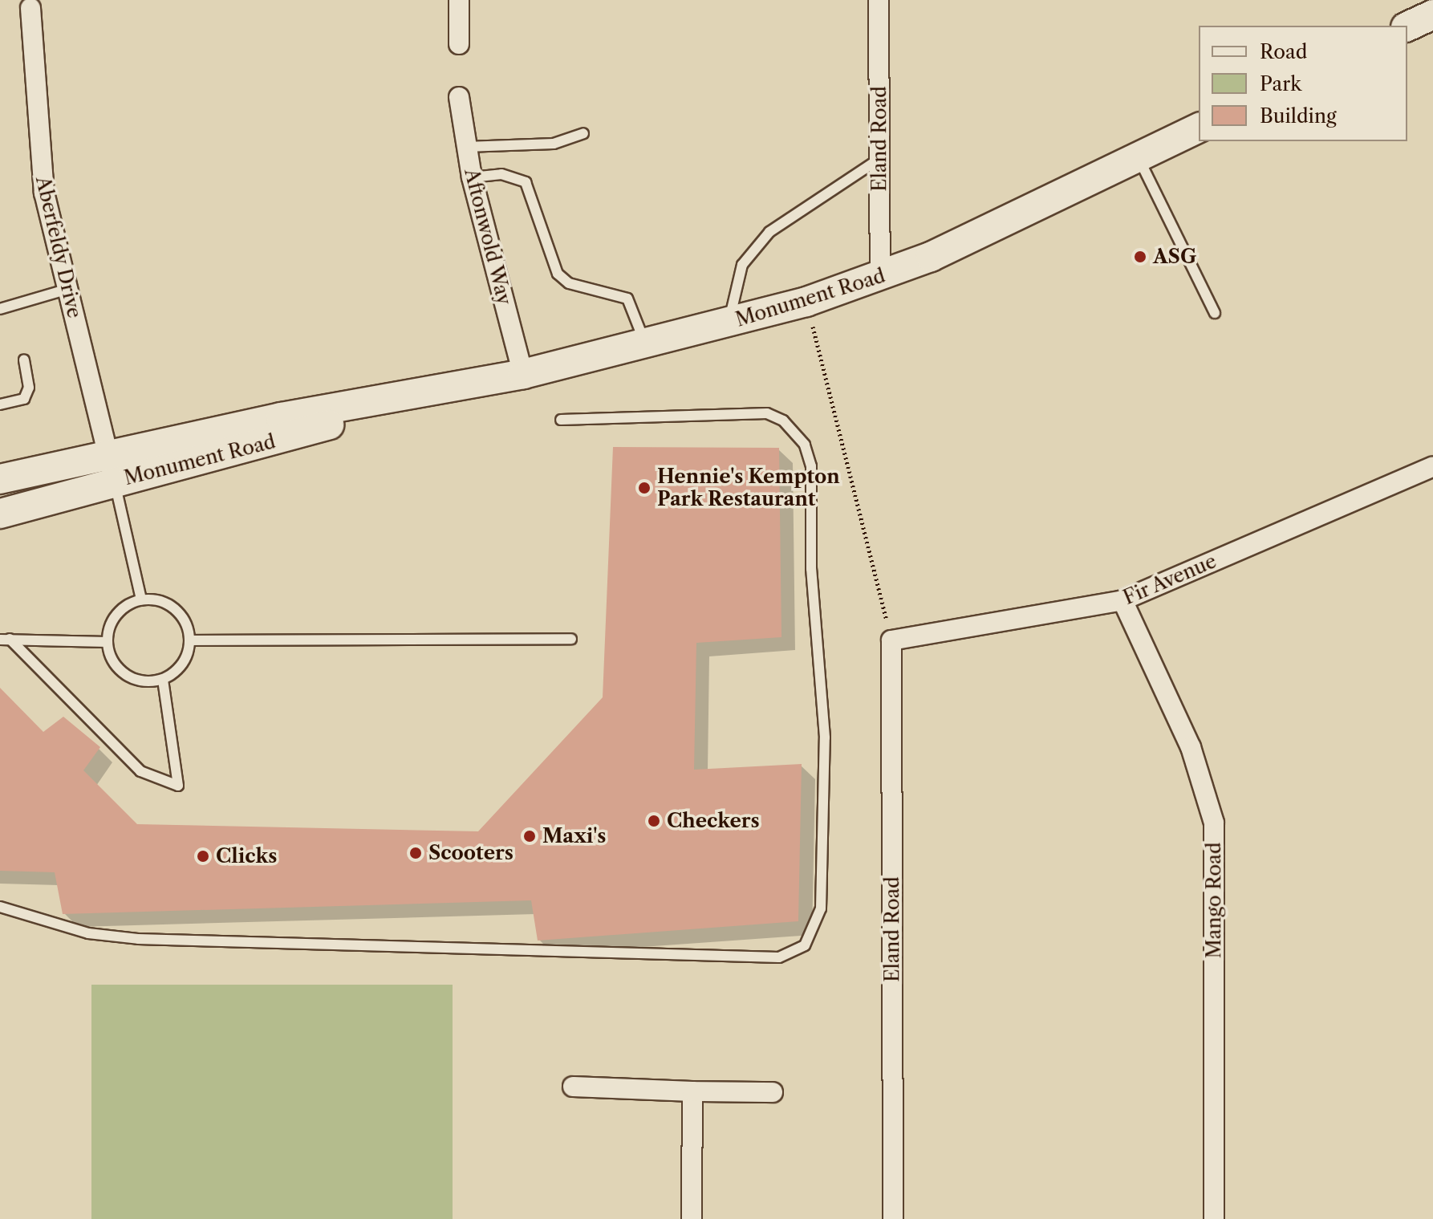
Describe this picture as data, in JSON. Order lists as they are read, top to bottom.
{
  "streets": {
    "main road": ["Monument Road"],
    "street": [
      "Eland Road",
      "Aftonwold Way",
      "Aberfeldy Drive",
      "Fir Avenue",
      "Mango Road"
    ]
  },
  "crossings": [
    ["Eland Road", "Monument Road"],
    ["Eland Road", "Fir Avenue"],
    ["Aftonwold Way", "Monument Road"],
    ["Aberfeldy Drive", "Monument Road"],
    ["Fir Avenue", "Mango Road"]
  ],
  "places": [
    "ASG",
    "Hennie's Kempton Park Restaurant",
    "Checkers",
    "Maxi's",
    "Scooters",
    "Clicks"
  ],
  "legend": ["Road", "Park", "Building"]
}
